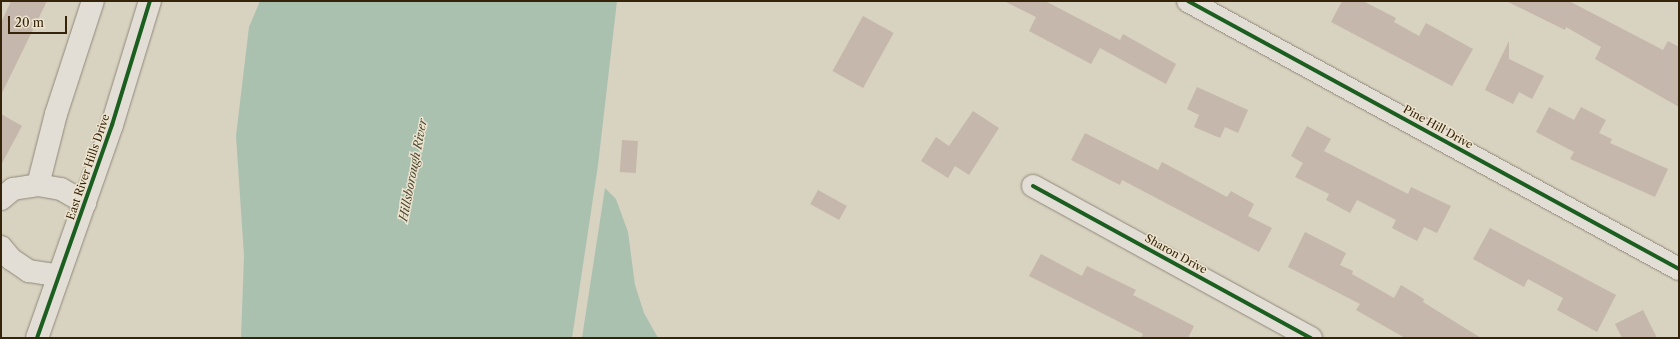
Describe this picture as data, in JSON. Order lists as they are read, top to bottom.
{
  "streets": {
    "street": ["Pine Hill Drive", "East River Hills Drive", "Sharon Drive"]
  },
  "water": ["Hillsborough River"],
  "scale_bar": "20 m"
}
